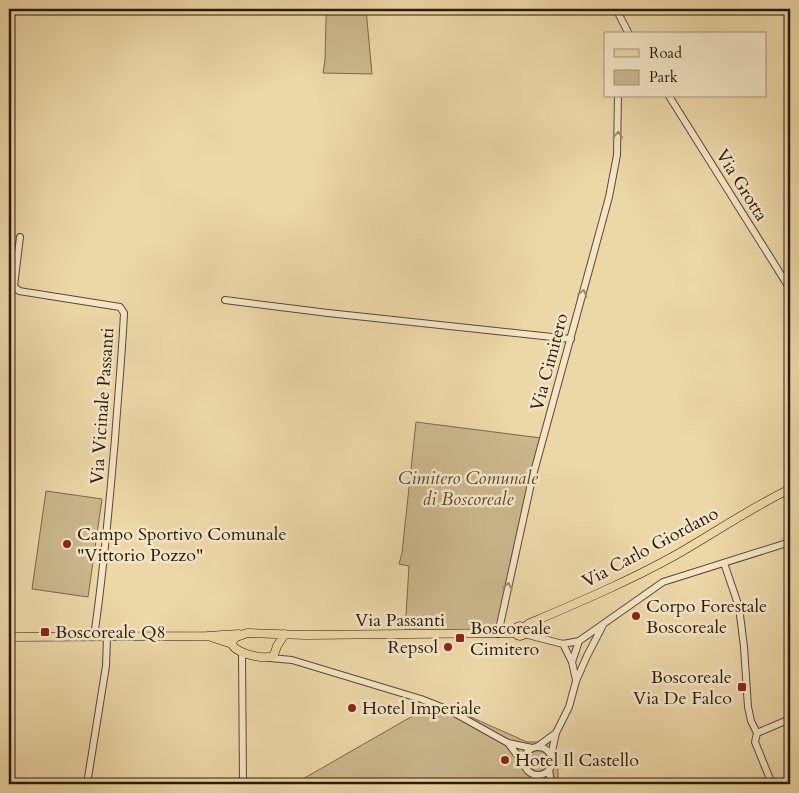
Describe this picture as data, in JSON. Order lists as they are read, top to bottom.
{
  "streets": {
    "main road": ["Via Carlo Giordano", "Via Passanti"],
    "street": ["Via Grotta", "Via Cimitero", "Via Vicinale Passanti"]
  },
  "crossings": [
    ["Via Cimitero", "Via Passanti"],
    ["Via Vicinale Passanti", "Via Passanti"],
    ["Via Carlo Giordano", "Via Passanti"]
  ],
  "one_way": ["Via Cimitero"],
  "parks": ["Cimitero Comunale di Boscoreale"],
  "places": {
    "other": [
      "Campo Sportivo Comunale \"Vittorio Pozzo\"",
      "Corpo Forestale Boscoreale",
      "Repsol",
      "Hotel Imperiale",
      "Hotel Il Castello"
    ],
    "transit": ["Boscoreale Q8", "Boscoreale Cimitero", "Boscoreale Via De Falco"]
  },
  "legend": ["Road", "Park"]
}
